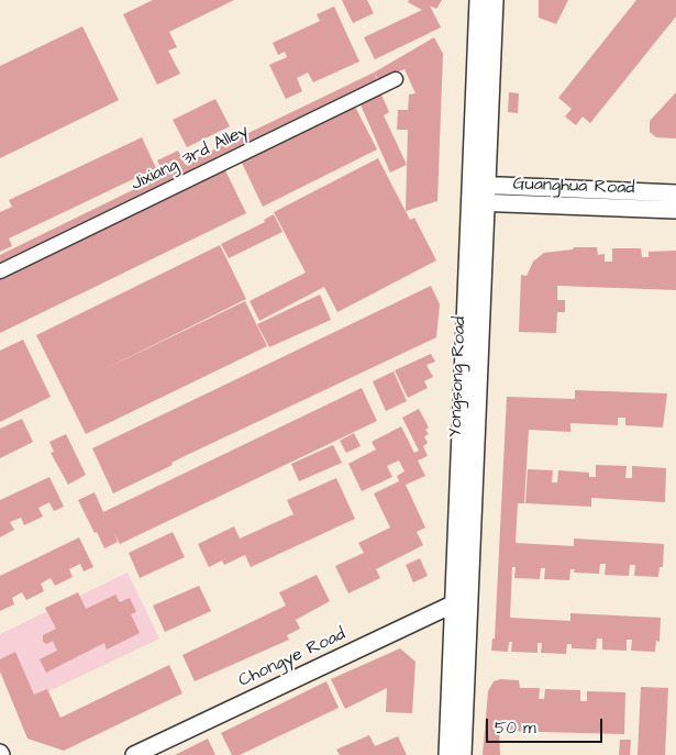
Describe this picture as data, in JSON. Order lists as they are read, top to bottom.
{
  "streets": {
    "street": [
      "Jixiang 3rd Alley",
      "Guanghua Road",
      "Yongsong Road",
      "Chongye Road"
    ]
  },
  "crossings": [
    ["Guanghua Road", "Yongsong Road"],
    ["Yongsong Road", "Chongye Road"]
  ],
  "scale_bar": "50 m"
}
